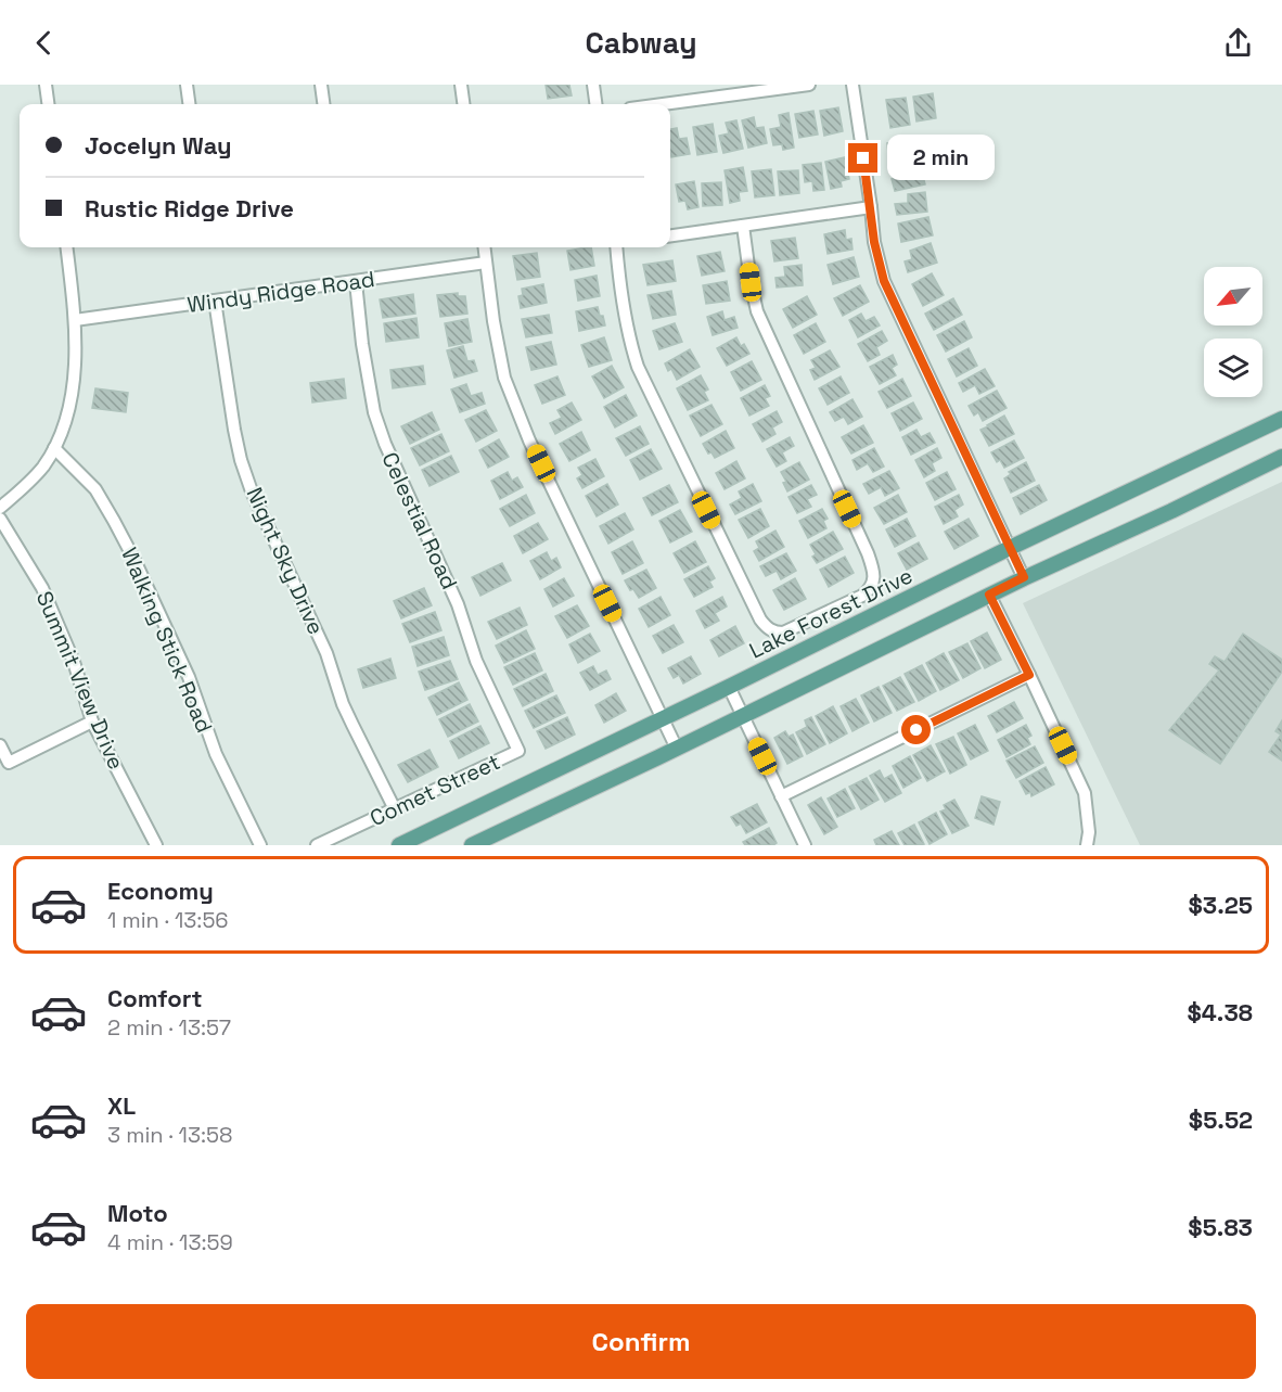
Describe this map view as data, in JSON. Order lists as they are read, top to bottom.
{
  "streets": {
    "main road": ["Lake Forest Drive"],
    "street": [
      "Windy Ridge Road",
      "Celestial Road",
      "Night Sky Drive",
      "Walking Stick Road",
      "Summit View Drive",
      "Comet Street"
    ]
  },
  "crossings": [
    ["Windy Ridge Road", "Celestial Road"],
    ["Windy Ridge Road", "Night Sky Drive"],
    ["Celestial Road", "Comet Street"],
    ["Night Sky Drive", "Comet Street"]
  ],
  "north": "bottom left",
  "page": {
    "header": "Cabway",
    "banner": ["Jocelyn Way", "Rustic Ridge Drive"],
    "bubble": "2 min",
    "list": [
      {
        "name": "Economy",
        "note": "1 min · 13:56",
        "value": "$3.25"
      },
      {
        "name": "Comfort",
        "note": "2 min · 13:57",
        "value": "$4.38"
      },
      {
        "name": "XL",
        "note": "3 min · 13:58",
        "value": "$5.52"
      },
      {
        "name": "Moto",
        "note": "4 min · 13:59",
        "value": "$5.83"
      }
    ],
    "buttons": "Confirm"
  }
}
